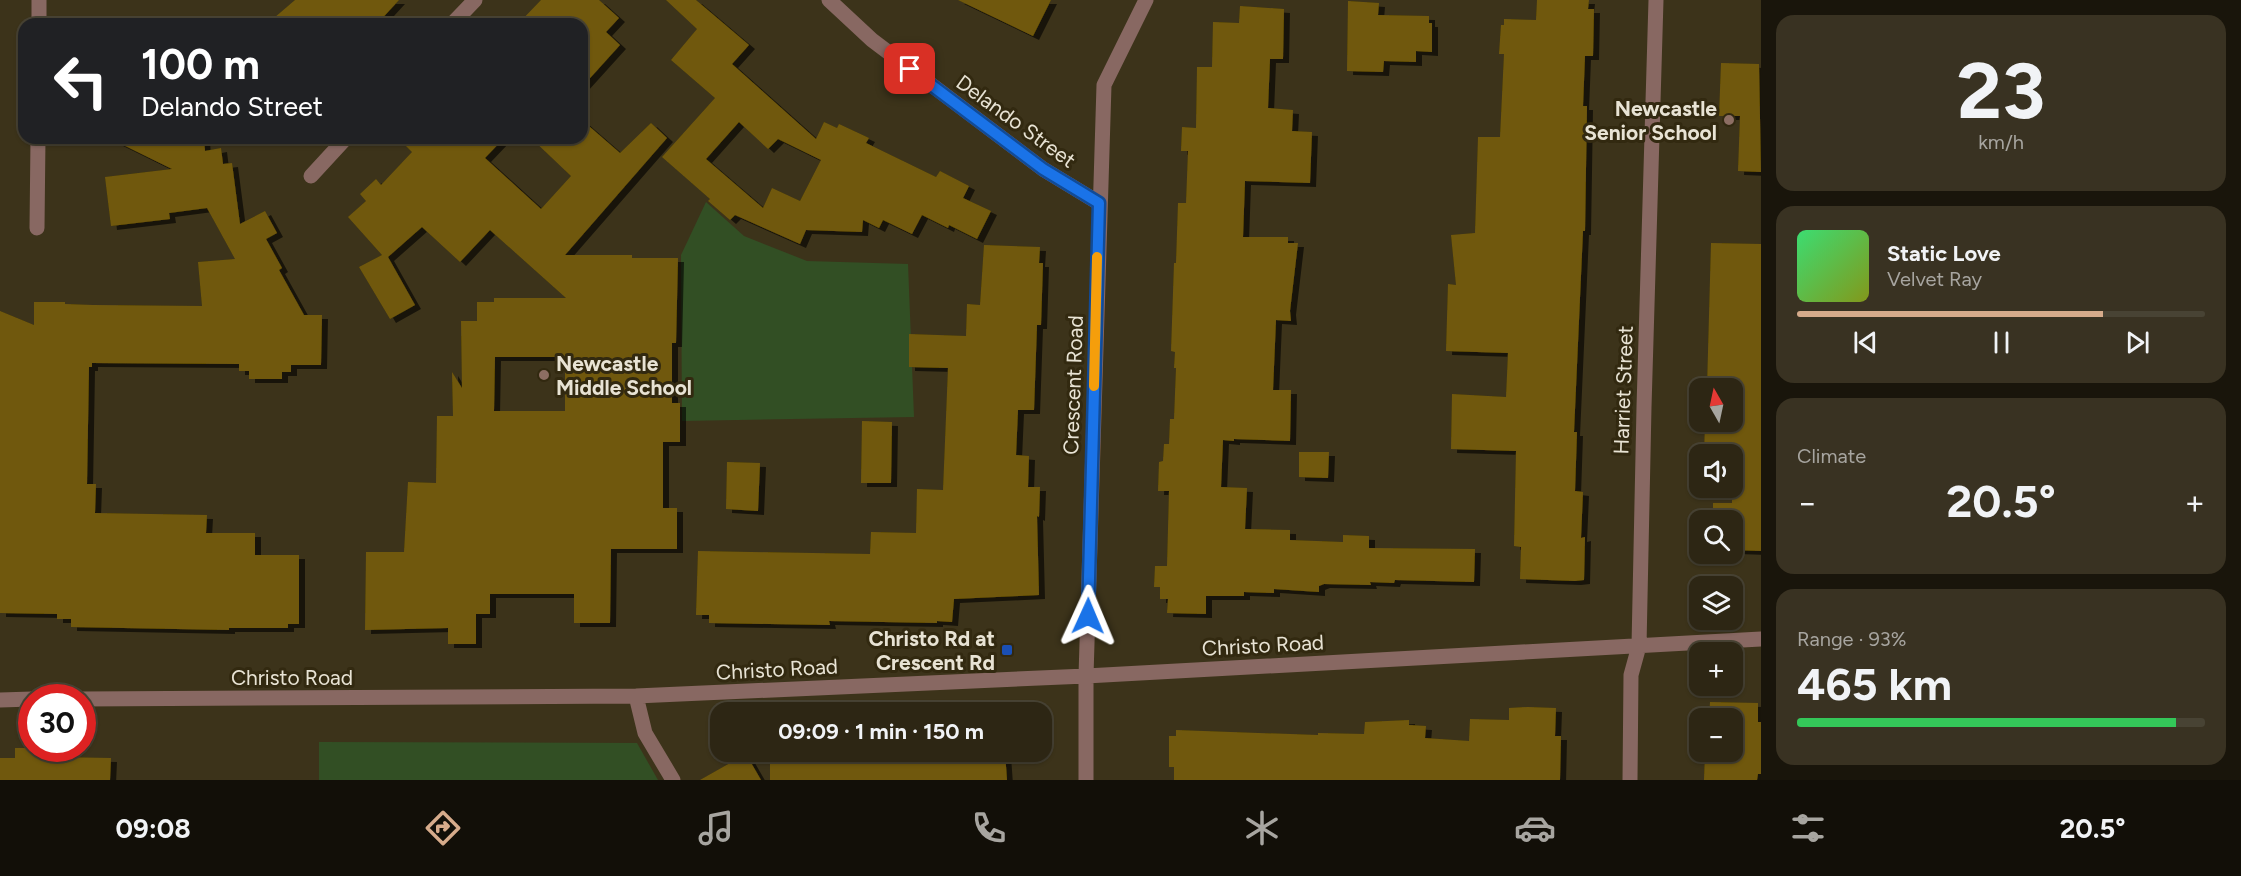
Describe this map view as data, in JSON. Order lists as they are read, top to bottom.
{
  "streets": {
    "street": [
      "Delando Street",
      "Crescent Road",
      "Harriet Street",
      "Christo Road"
    ]
  },
  "crossings": [
    ["Delando Street", "Crescent Road"],
    ["Crescent Road", "Christo Road"],
    ["Harriet Street", "Christo Road"]
  ],
  "places": {
    "other": ["Newcastle Senior School", "Newcastle Middle School"],
    "transit": ["Christo Rd at Crescent Rd"]
  },
  "north": "top",
  "page": {
    "tile": [
      ["23", "km/h"],
      "Climate",
      ["Range · 93%", "465 km"]
    ],
    "turn": ["100 m", "Delando Street"],
    "song": ["Static Love", "Velvet Ray"],
    "map_buttons": ["+", "−"],
    "heat": ["−", "20.5°", "+"],
    "limit": "30",
    "trip": "09:09 · 1 min · 150 m",
    "tabs": ["09:08", "20.5°"]
  }
}
